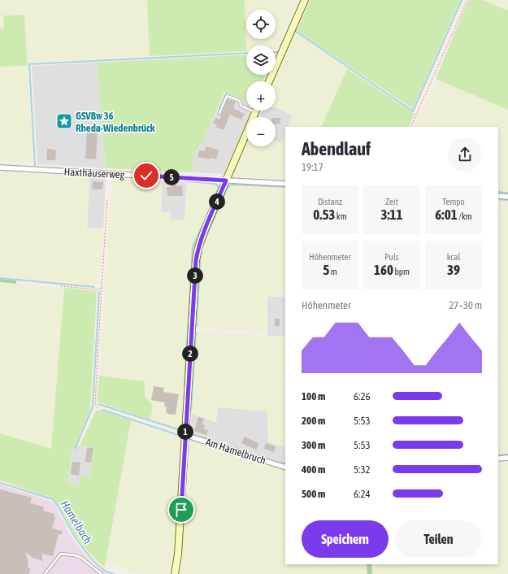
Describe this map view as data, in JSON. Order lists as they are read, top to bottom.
{
  "streets": {
    "street": ["Haxthäuserweg", "Am Hamelbruch"]
  },
  "water": ["Hamelbach"],
  "places": {
    "place": ["GSVBw 36 Rheda-Wiedenbrück"]
  },
  "page": {
    "map_buttons": ["+", "−"],
    "heading": ["Abendlauf", "19:17"],
    "pins": [
      "5",
      "4",
      "3",
      "2",
      "1"
    ],
    "stats": [
      ["Distanz", "0.53 km"],
      ["Zeit", "3:11"],
      ["Tempo", "6:01 /km"],
      ["Höhenmeter", "5 m"],
      ["Puls", "160 bpm"],
      ["kcal", "39"]
    ],
    "chart": ["Höhenmeter", "27–30 m"],
    "list": [
      {
        "name": "100 m",
        "note": "6:26"
      },
      {
        "name": "200 m",
        "note": "5:53"
      },
      {
        "name": "300 m",
        "note": "5:53"
      },
      {
        "name": "400 m",
        "note": "5:32"
      },
      {
        "name": "500 m",
        "note": "6:24"
      }
    ],
    "buttons": ["Speichern", "Teilen"]
  }
}
